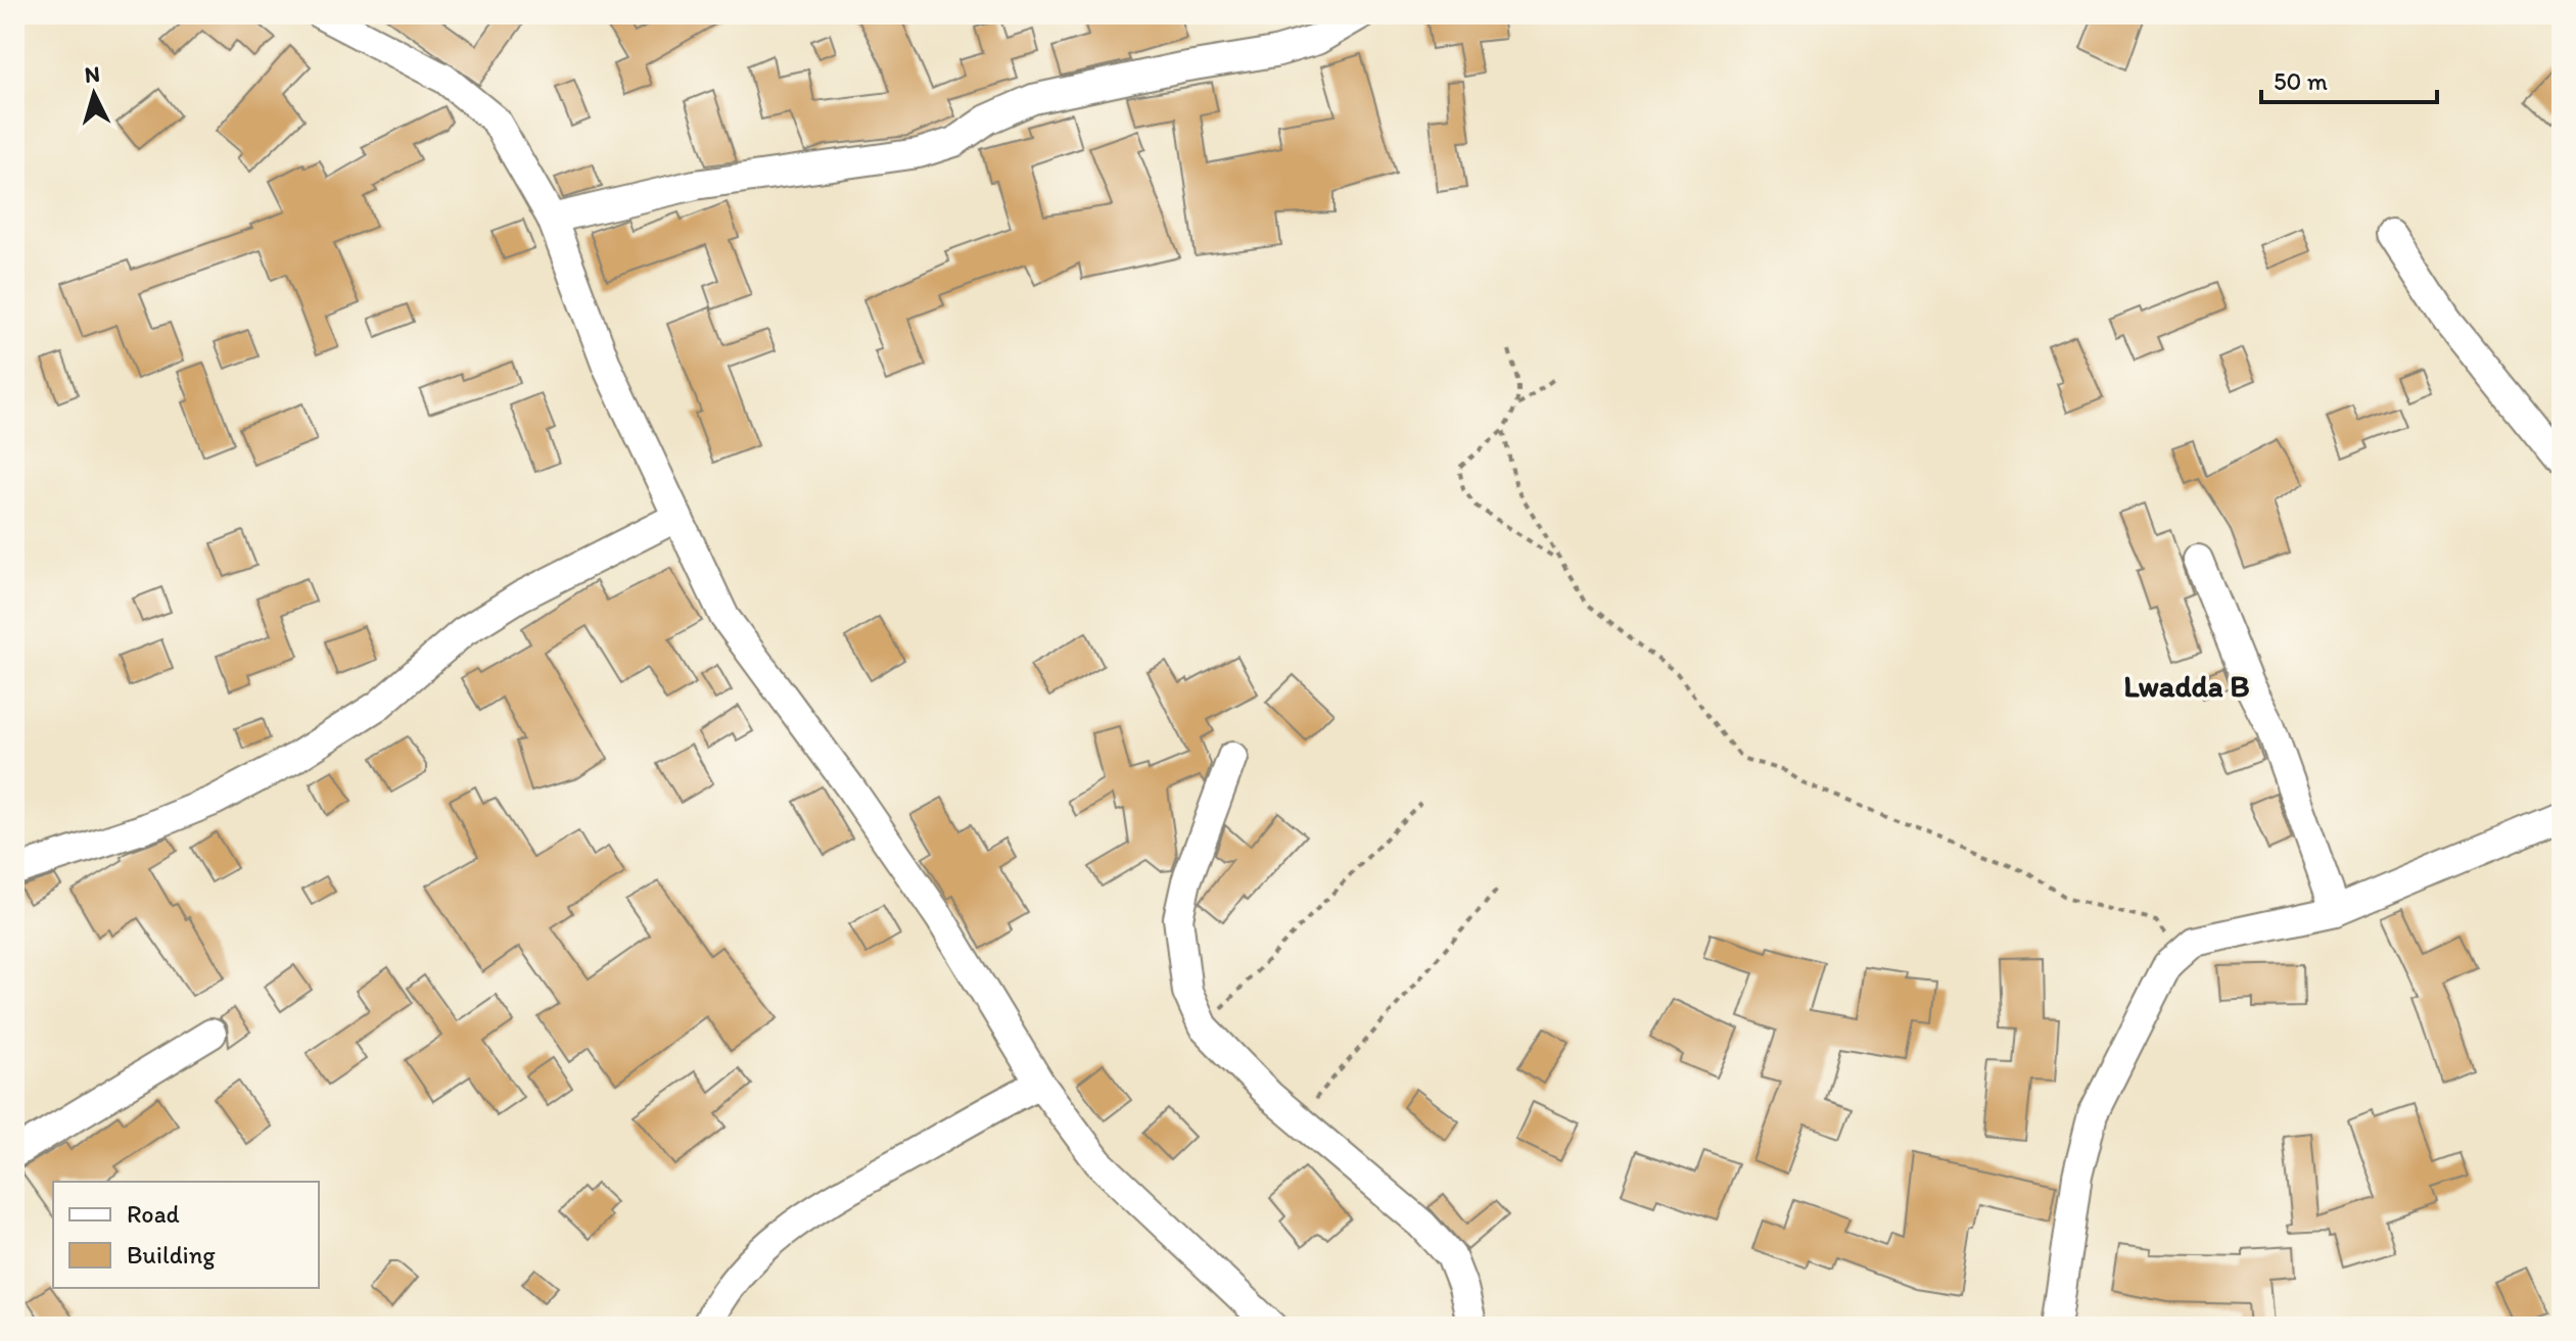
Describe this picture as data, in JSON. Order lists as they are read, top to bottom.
{
  "districts": ["Lwadda B"],
  "legend": ["Road", "Building"],
  "scale_bar": "50 m",
  "north": "top"
}
